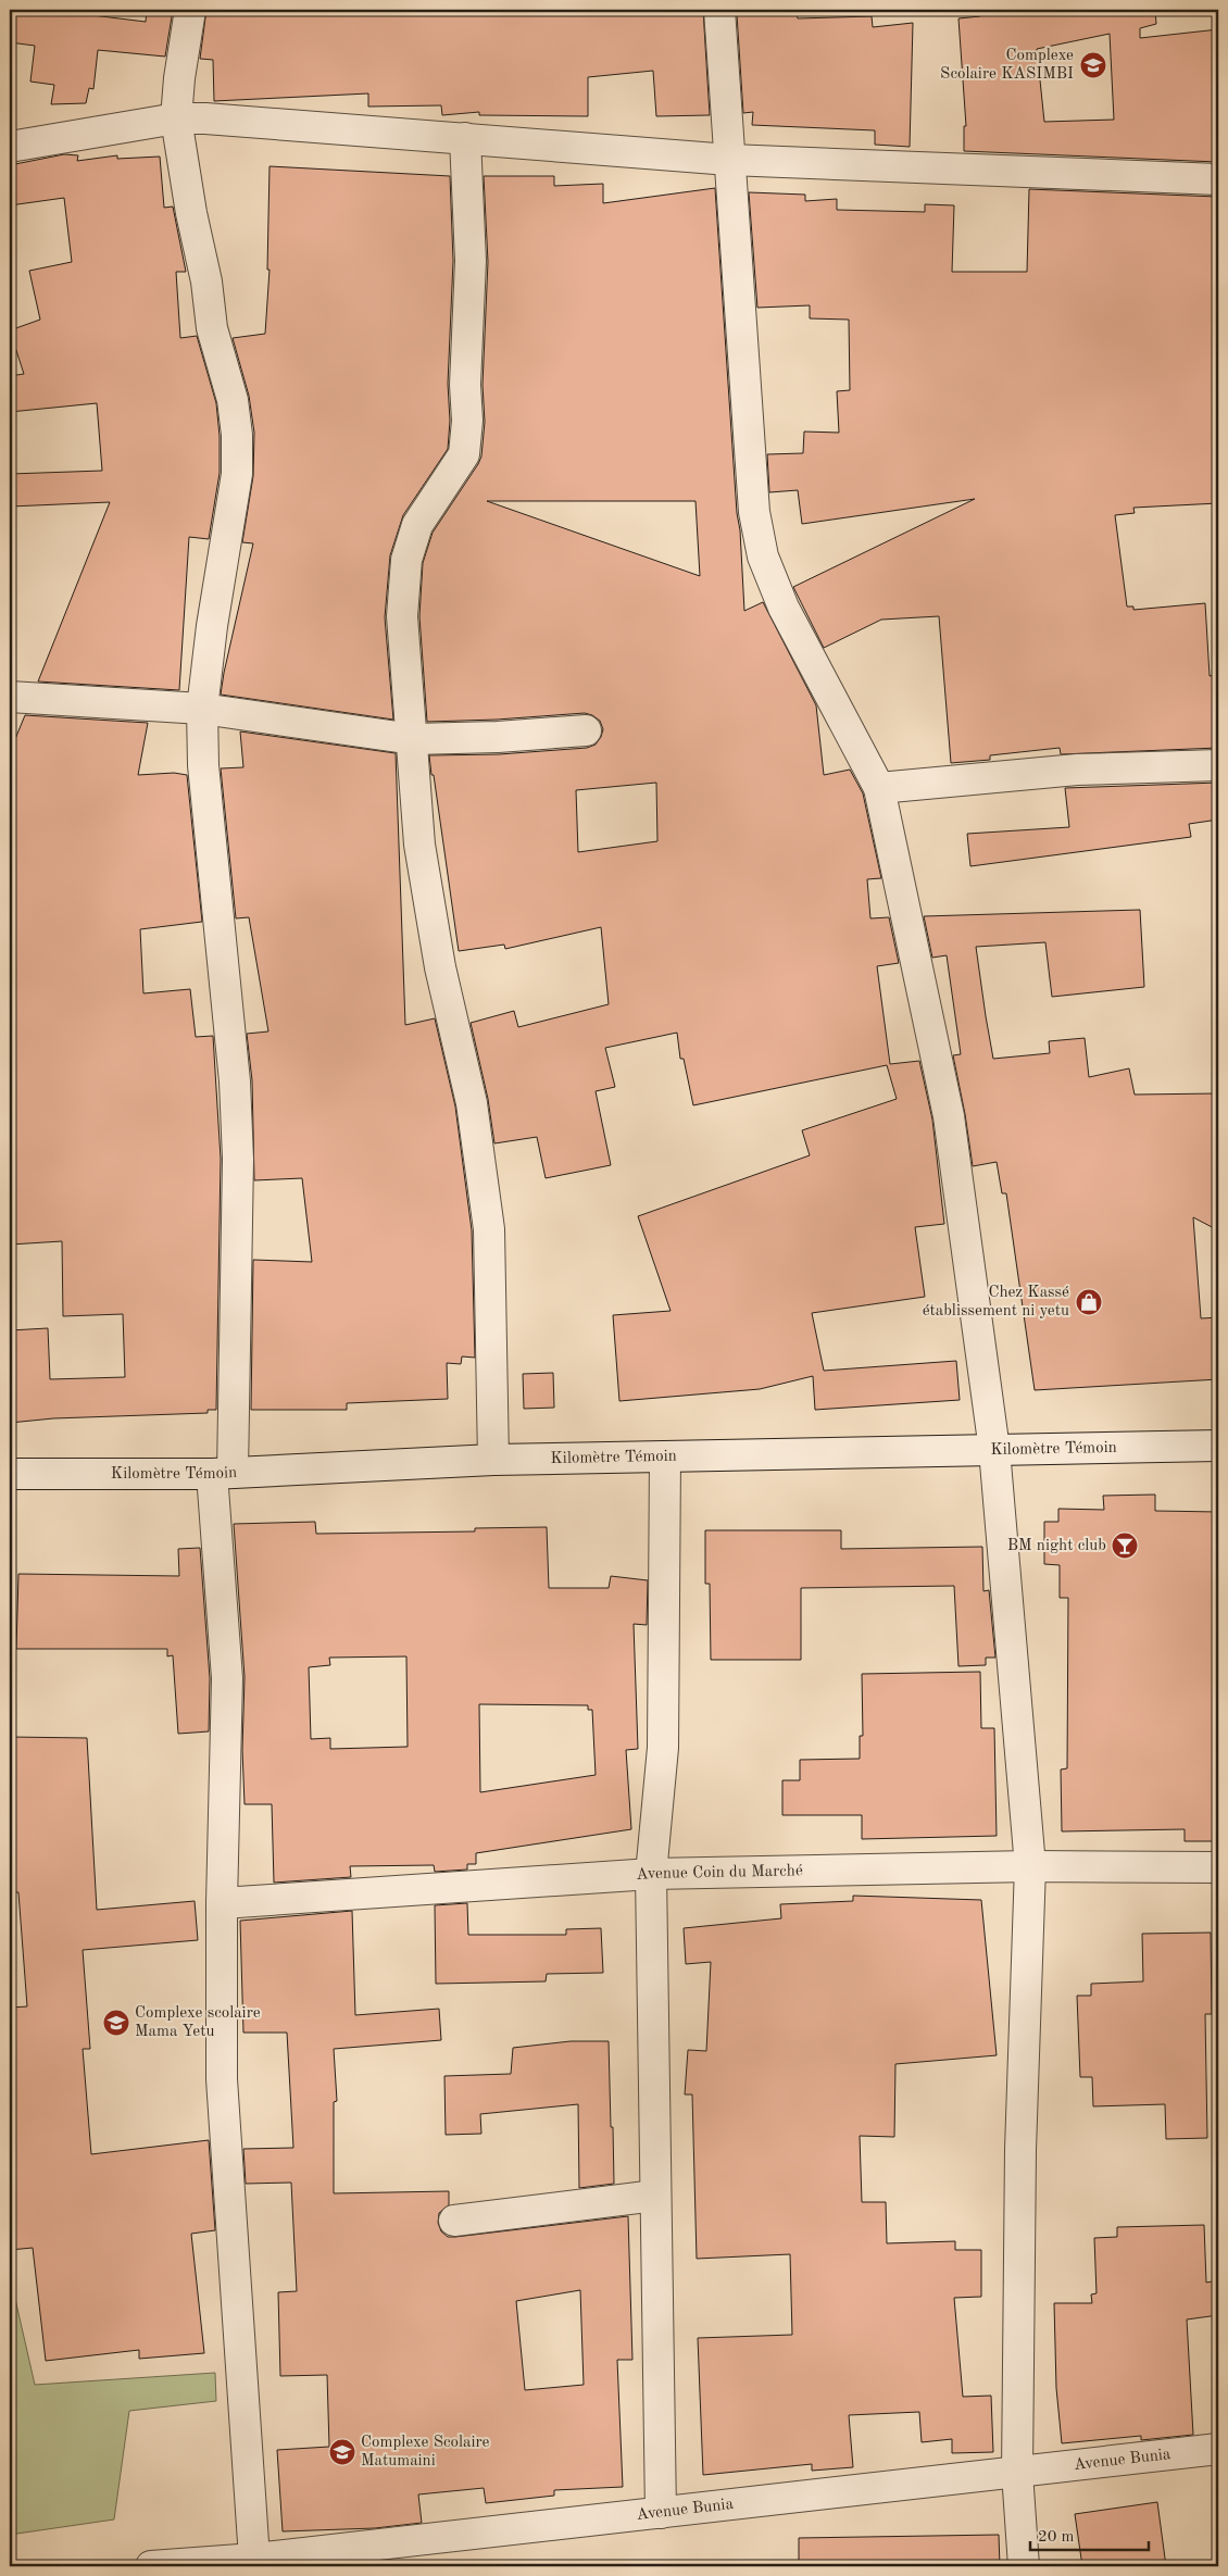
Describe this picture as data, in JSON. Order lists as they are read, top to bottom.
{
  "streets": {
    "street": ["Kilomètre Témoin", "Avenue Coin du Marché", "Avenue Bunia"]
  },
  "places": {
    "school or university": ["Complexe Scolaire KASIMBI", "Complexe scolaire Mama Yetu", "Complexe Scolaire Matumaini"],
    "shop": ["Chez Kassé établissement ni yetu"],
    "bar": ["BM night club"]
  },
  "scale_bar": "20 m"
}
